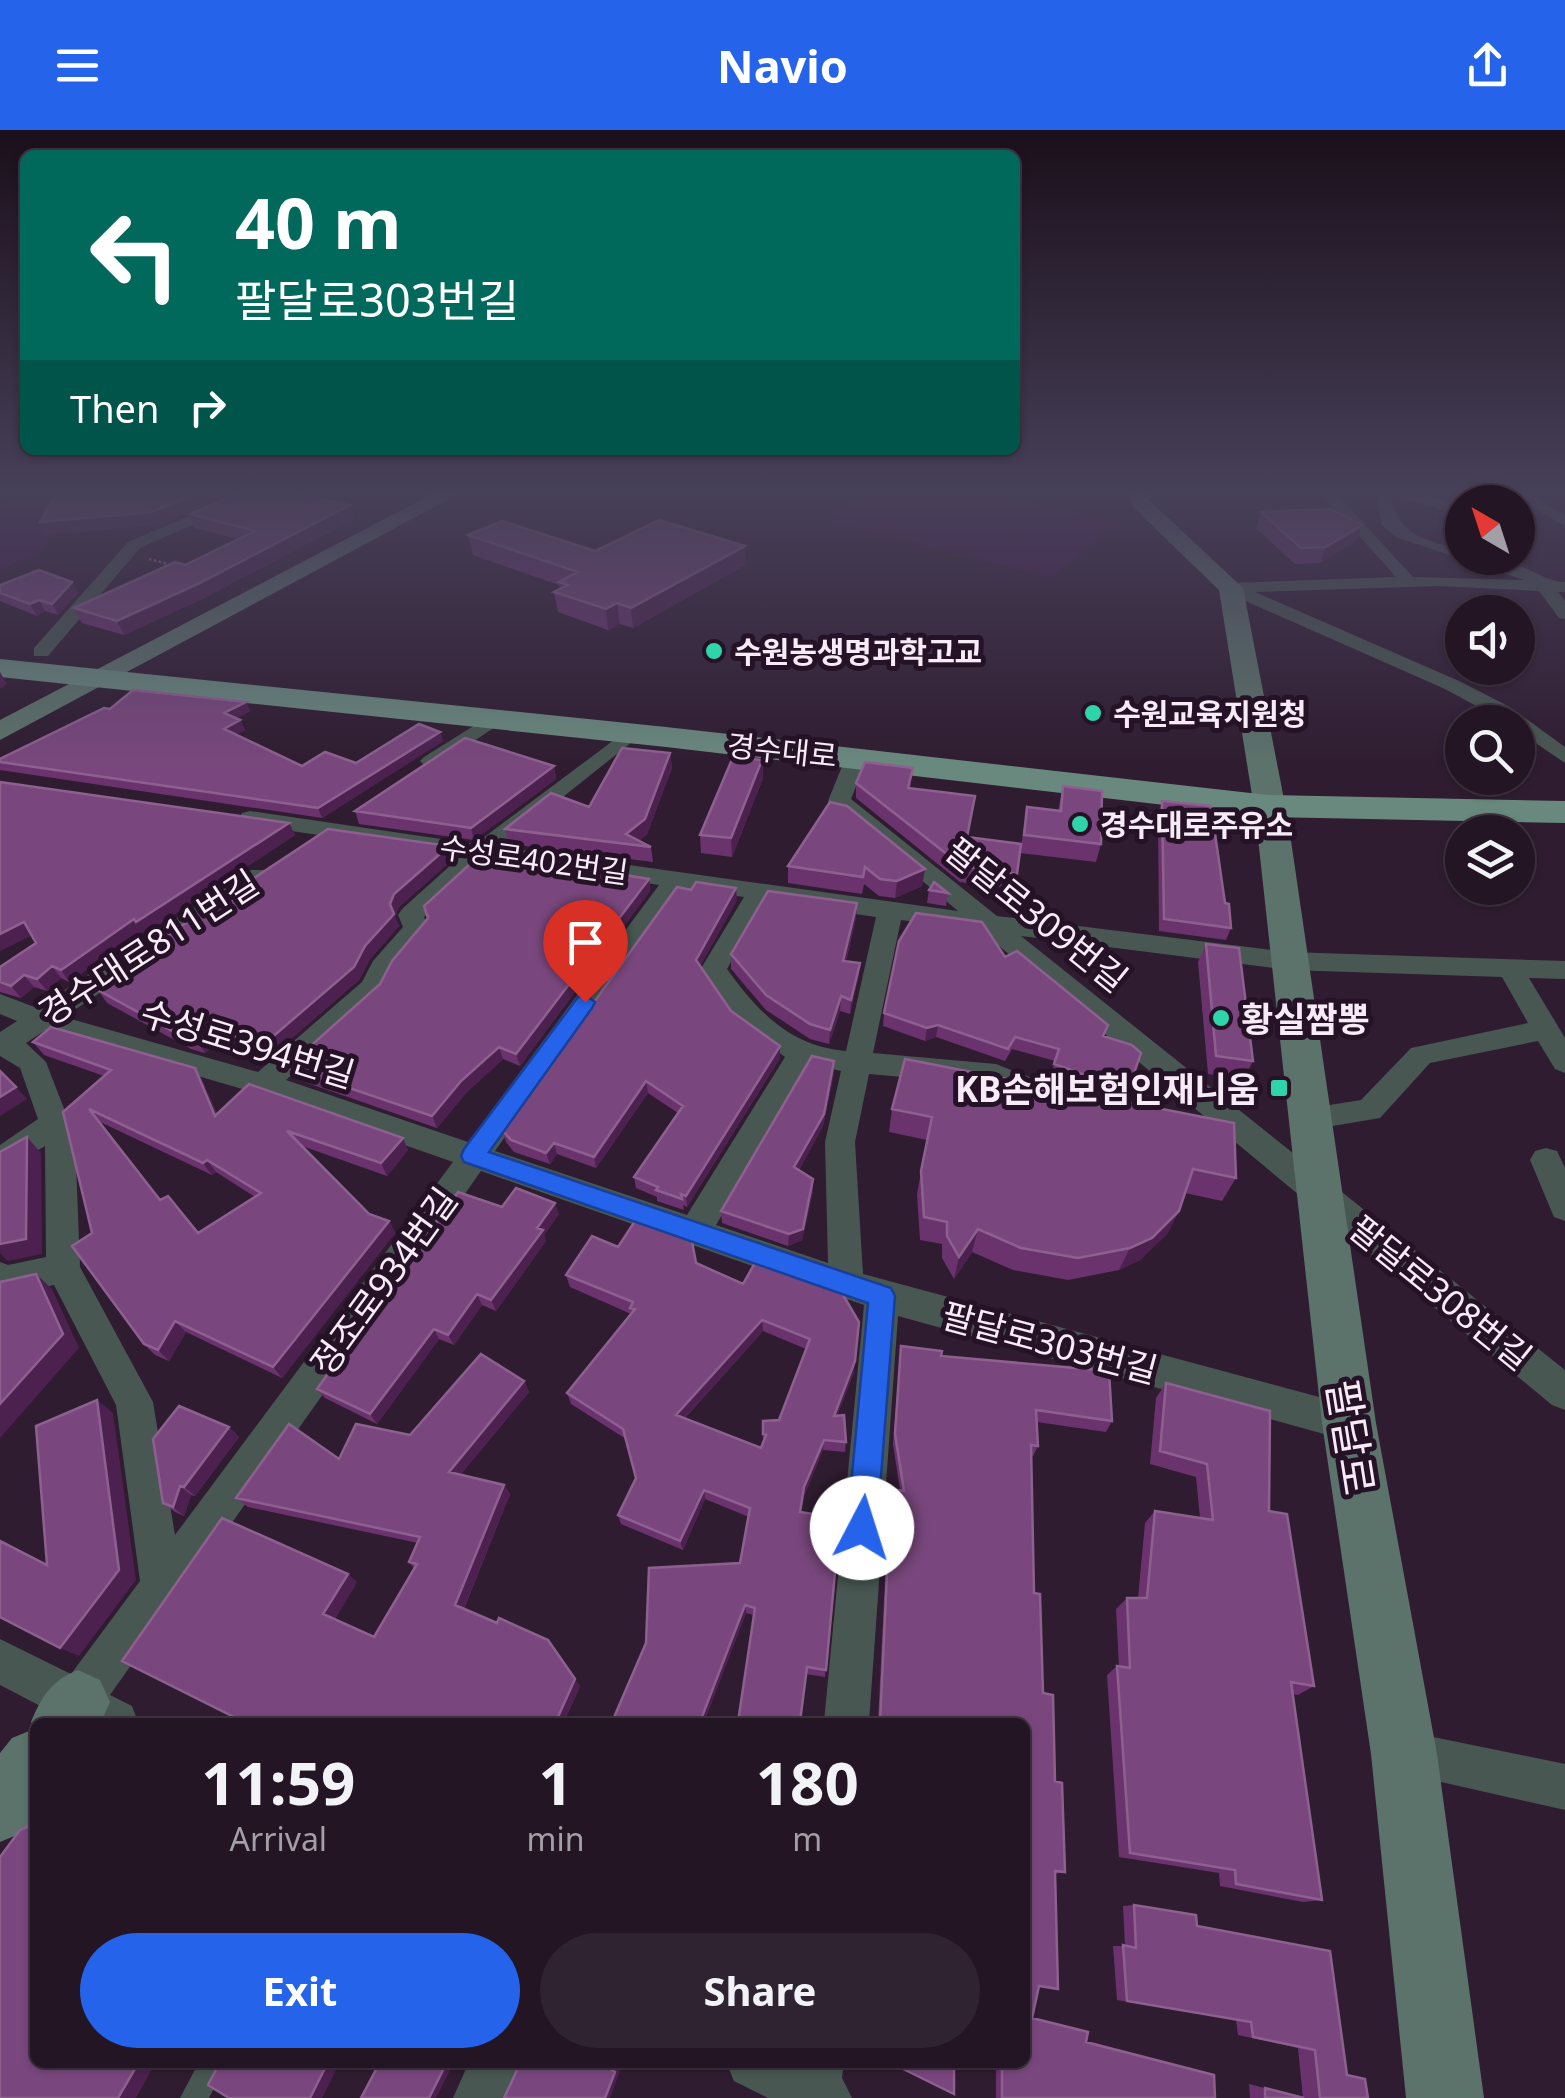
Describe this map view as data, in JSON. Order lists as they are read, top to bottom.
{
  "streets": {
    "main road": ["경수대로", "팔달로"],
    "street": [
      "수성로402번길",
      "팔달로309번길",
      "경수대로811번길",
      "수성로394번길",
      "정조로934번길",
      "팔달로308번길",
      "팔달로303번길"
    ]
  },
  "crossings": [
    ["경수대로", "팔달로309번길"],
    ["경수대로", "팔달로"],
    ["수성로402번길", "팔달로309번길"],
    ["수성로402번길", "경수대로811번길"],
    ["수성로402번길", "정조로934번길"],
    ["수성로402번길", "팔달로"],
    ["팔달로309번길", "팔달로308번길"],
    ["팔달로309번길", "팔달로"],
    ["경수대로811번길", "수성로394번길"],
    ["수성로394번길", "정조로934번길"],
    ["수성로394번길", "팔달로303번길"],
    ["정조로934번길", "팔달로303번길"],
    ["팔달로308번길", "팔달로"],
    ["팔달로303번길", "팔달로"]
  ],
  "places": {
    "other": [
      "수원농생명과학고교",
      "수원교육지원청",
      "경수대로주유소",
      "황실짬뽕"
    ],
    "transit": ["KB손해보험인재니움"]
  },
  "north": "top left",
  "page": {
    "header": "Navio",
    "turn": ["40 m", "팔달로303번길"],
    "then": "Then",
    "eta": [
      "11:59",
      "Arrival",
      "1",
      "min",
      "180",
      "m"
    ],
    "buttons": ["Exit", "Share"]
  }
}
